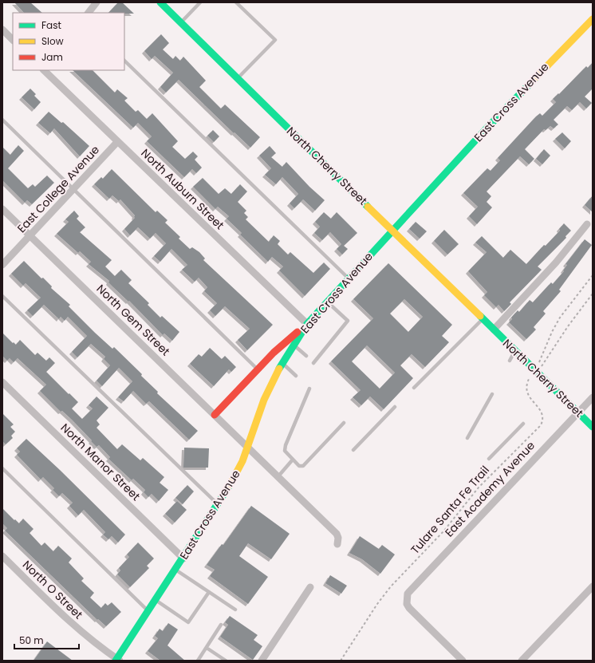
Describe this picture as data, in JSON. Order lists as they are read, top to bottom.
{
  "streets": {
    "street": [
      "East Cross Avenue",
      "North Cherry Street",
      "East College Avenue",
      "North Auburn Street",
      "North Gem Street",
      "North Manor Street",
      "East Academy Avenue",
      "North O Street"
    ],
    "path": ["Tulare Santa Fe Trail"]
  },
  "crossings": [
    ["East Cross Avenue", "North Cherry Street"],
    ["East Cross Avenue", "North Auburn Street"],
    ["East Cross Avenue", "North Gem Street"],
    ["East Cross Avenue", "North Manor Street"],
    ["East Cross Avenue", "North O Street"],
    ["North Cherry Street", "East Academy Avenue"],
    ["North Cherry Street", "Tulare Santa Fe Trail"],
    ["East College Avenue", "North Auburn Street"],
    ["East College Avenue", "North Gem Street"]
  ],
  "legend": ["Fast", "Slow", "Jam"],
  "scale_bar": "50 m"
}
